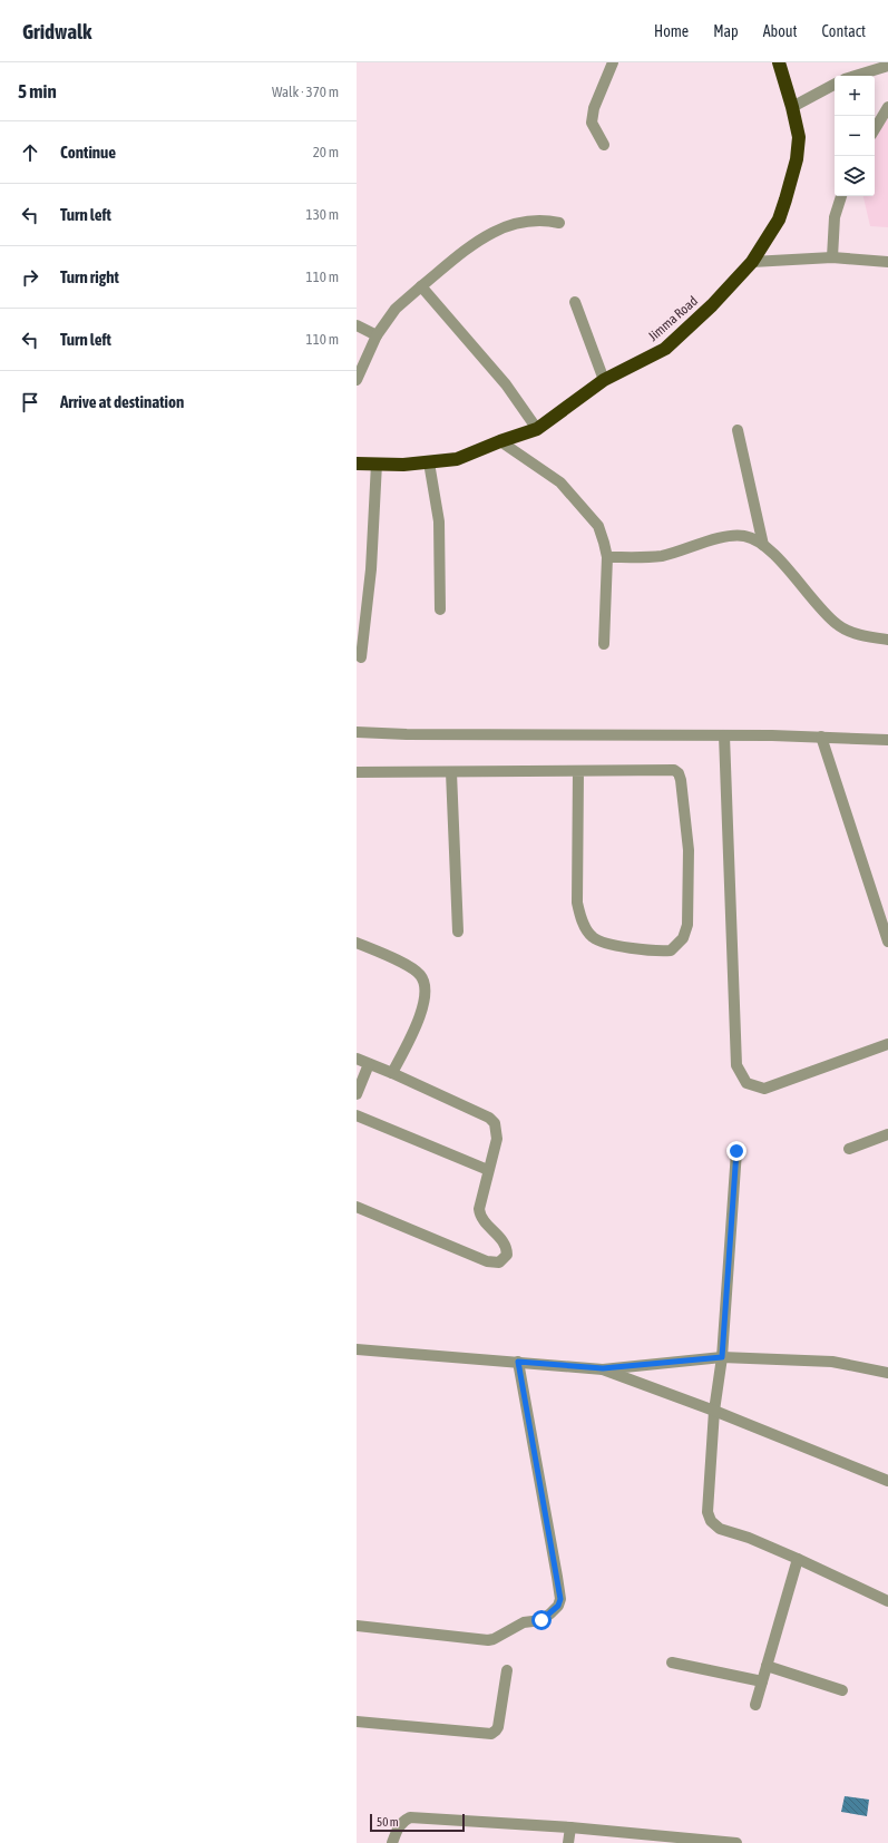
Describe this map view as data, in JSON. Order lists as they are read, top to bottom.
{
  "streets": {
    "highway": ["Jimma Road"]
  },
  "scale_bar": "50 m",
  "page": {
    "header": "Gridwalk",
    "nav": [
      "Home",
      "Map",
      "About",
      "Contact"
    ],
    "heading": ["5 min", "Walk · 370 m"],
    "map_buttons": ["+", "−"],
    "list": [
      ["Continue", "20 m"],
      ["Turn left", "130 m"],
      ["Turn right", "110 m"],
      ["Turn left", "110 m"],
      "Arrive at destination"
    ],
    "scale": "50 m"
  }
}
